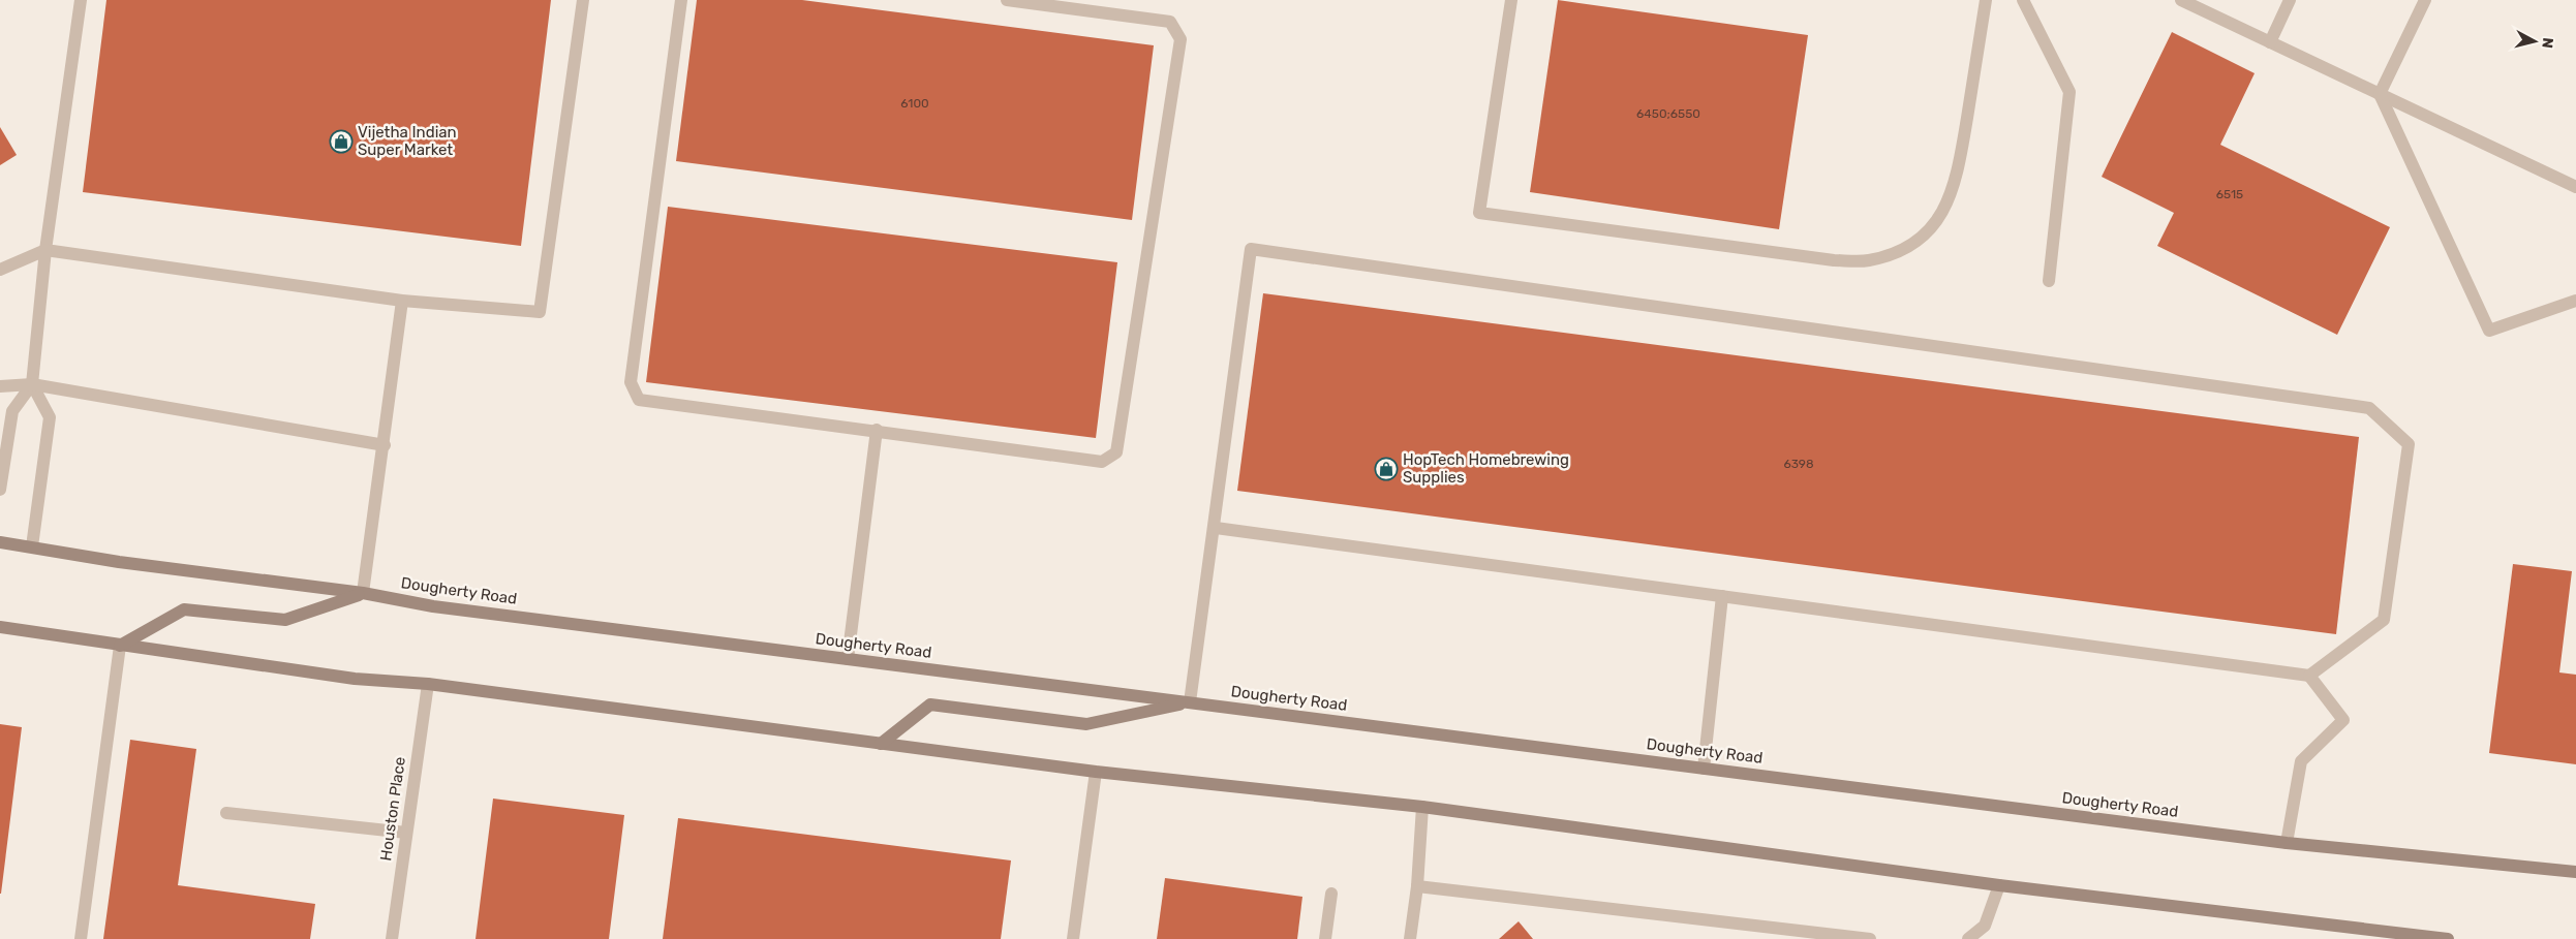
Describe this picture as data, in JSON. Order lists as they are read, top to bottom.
{
  "streets": {
    "main road": ["Dougherty Road"],
    "street": ["Houston Place"]
  },
  "places": {
    "shop": ["Vijetha Indian Super Market", "HopTech Homebrewing Supplies"]
  },
  "house_numbers": [
    "6100",
    "6450;6550",
    "6515",
    "6398"
  ],
  "north": "right"
}
